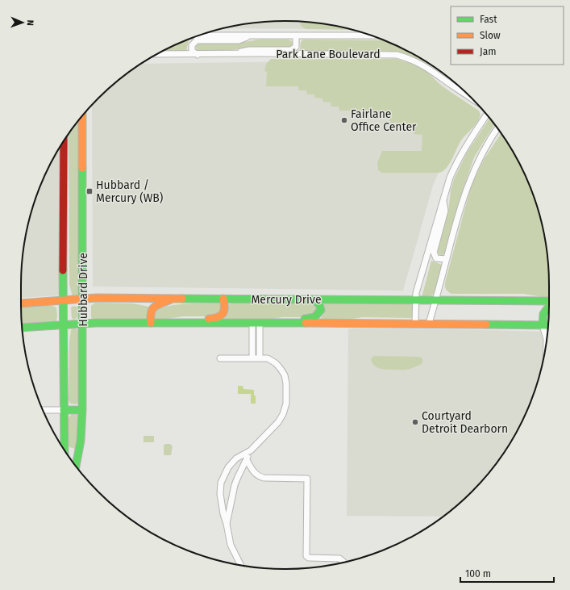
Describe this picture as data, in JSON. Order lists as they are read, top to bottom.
{
  "streets": {
    "street": ["Park Lane Boulevard", "Hubbard Drive", "Mercury Drive"]
  },
  "crossings": [
    ["Hubbard Drive", "Mercury Drive"]
  ],
  "places": {
    "other": ["Fairlane Office Center", "Courtyard Detroit Dearborn"],
    "transit": ["Hubbard / Mercury (WB)"]
  },
  "legend": ["Fast", "Slow", "Jam"],
  "scale_bar": "100 m",
  "north": "right"
}
